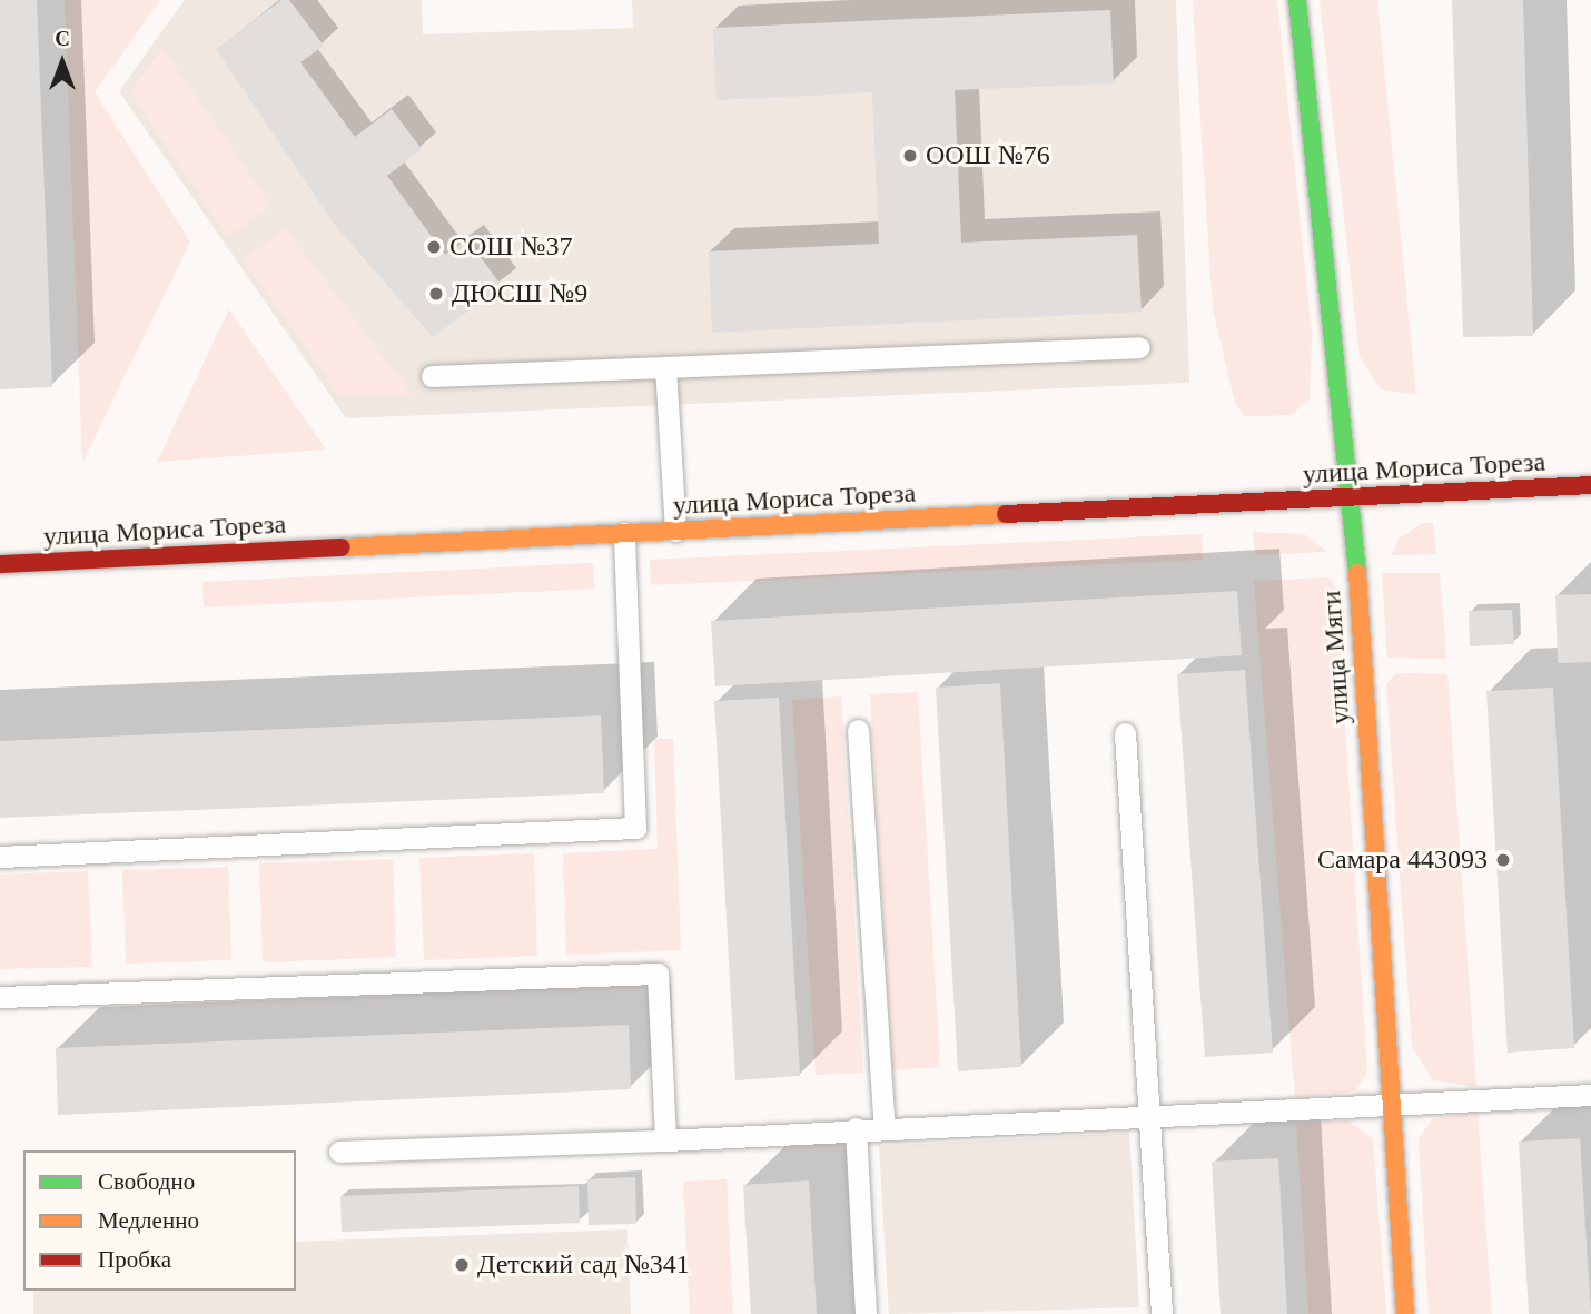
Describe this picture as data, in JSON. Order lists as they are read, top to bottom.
{
  "streets": {
    "main road": ["улица Мориса Тореза", "улица Мяги"]
  },
  "crossings": [
    ["улица Мориса Тореза", "улица Мяги"]
  ],
  "places": [
    "ООШ №76",
    "СОШ №37",
    "ДЮСШ №9",
    "Самара 443093",
    "Детский сад №341"
  ],
  "legend": ["Свободно", "Медленно", "Пробка"],
  "north": "top"
}
